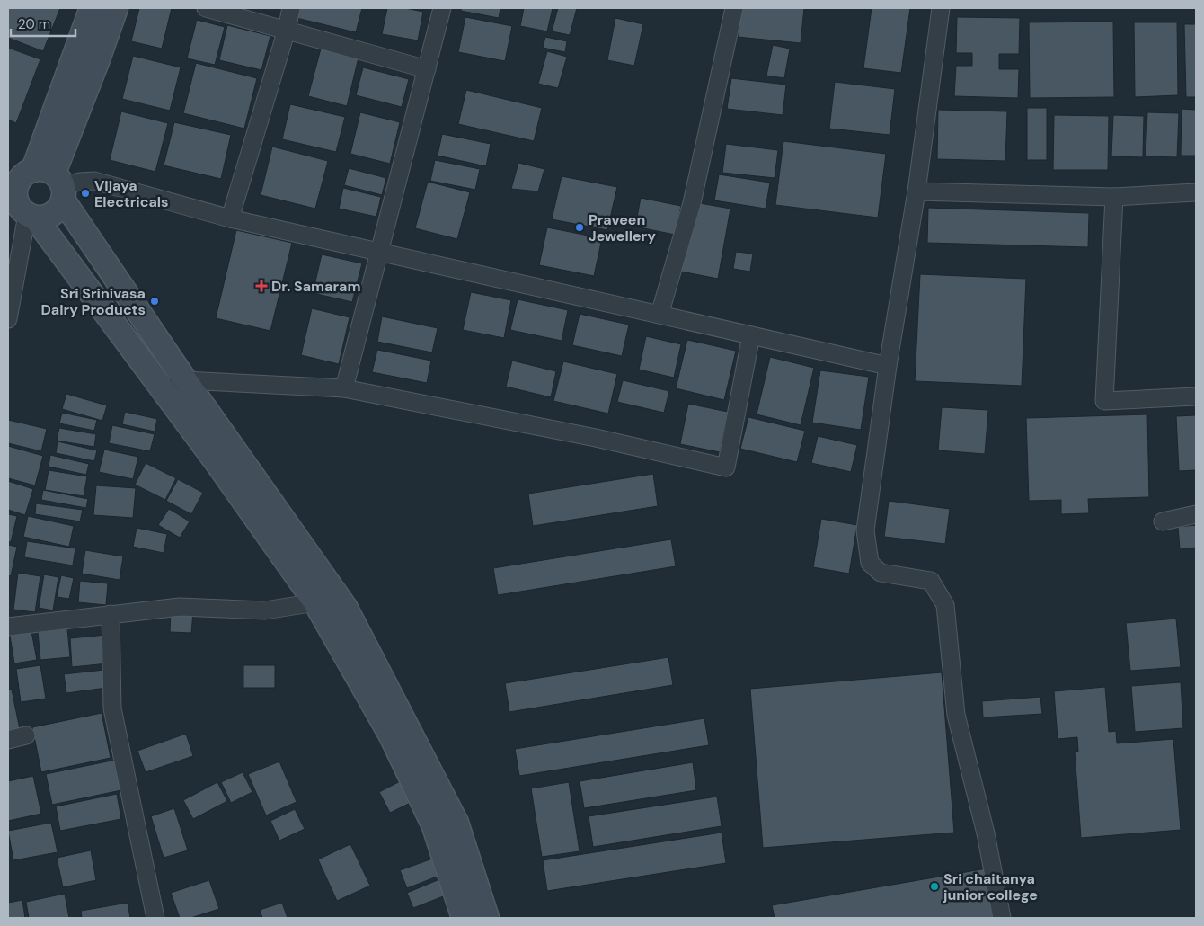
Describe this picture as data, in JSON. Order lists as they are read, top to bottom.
{
  "places": {
    "other": [
      "Vijaya Electricals",
      "Praveen Jewellery",
      "Sri Srinivasa Dairy Products",
      "Sri chaitanya junior college"
    ],
    "health": ["Dr. Samaram"]
  },
  "scale_bar": "20 m"
}
